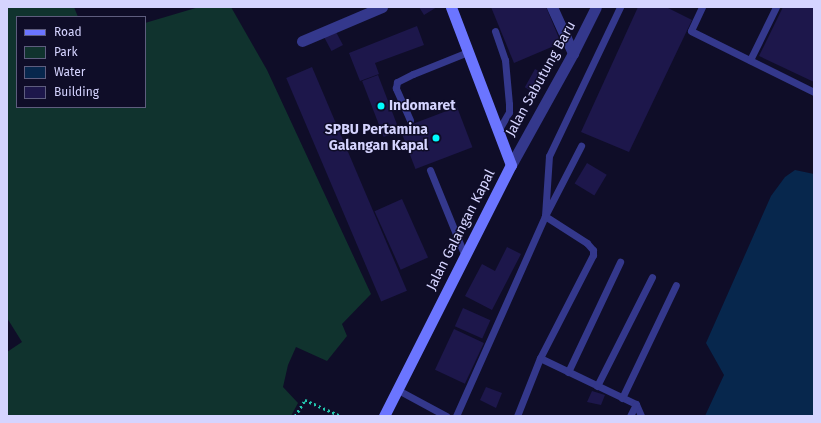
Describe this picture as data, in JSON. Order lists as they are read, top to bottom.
{
  "streets": {
    "main road": ["Jalan Galangan Kapal"],
    "street": ["Jalan Sabutung Baru"]
  },
  "crossings": [
    ["Jalan Sabutung Baru", "Jalan Galangan Kapal"]
  ],
  "places": ["Indomaret", "SPBU Pertamina Galangan Kapal"],
  "legend": [
    "Road",
    "Park",
    "Water",
    "Building"
  ]
}
